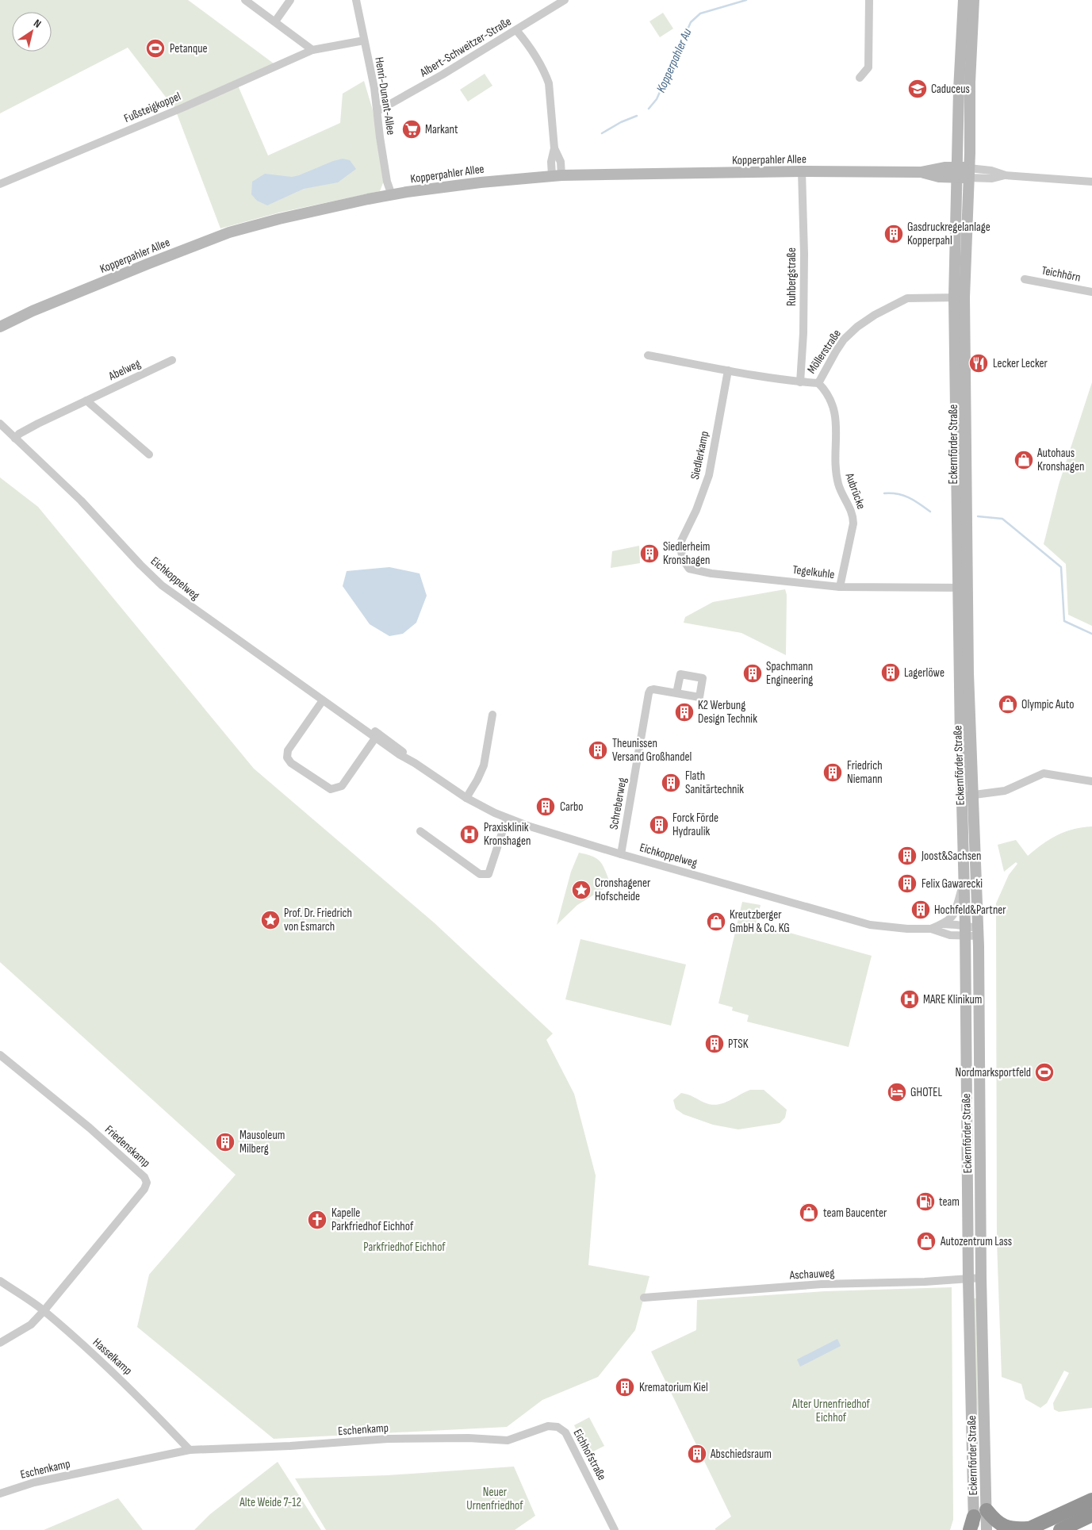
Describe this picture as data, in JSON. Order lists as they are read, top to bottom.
{
  "streets": {
    "main road": ["Kopperpahler Allee", "Eckernförder Straße"],
    "street": [
      "Albert-Schweitzer-Straße",
      "Henri-Dunant-Allee",
      "Fußsteigkoppel",
      "Teichhörn",
      "Ruhbergstraße",
      "Möllerstraße",
      "Abelweg",
      "Siedlerkamp",
      "Aubrücke",
      "Tegelkuhle",
      "Eichkoppelweg",
      "Schreberweg",
      "Friedenskamp",
      "Aschauweg",
      "Hasselkamp",
      "Eschenkamp",
      "Eichhofstraße"
    ]
  },
  "crossings": [
    ["Albert-Schweitzer-Straße", "Henri-Dunant-Allee"],
    ["Henri-Dunant-Allee", "Fußsteigkoppel"],
    ["Henri-Dunant-Allee", "Kopperpahler Allee"],
    ["Kopperpahler Allee", "Ruhbergstraße"],
    ["Kopperpahler Allee", "Eckernförder Straße"],
    ["Ruhbergstraße", "Möllerstraße"],
    ["Möllerstraße", "Eckernförder Straße"],
    ["Möllerstraße", "Siedlerkamp"],
    ["Möllerstraße", "Aubrücke"],
    ["Abelweg", "Eichkoppelweg"],
    ["Eckernförder Straße", "Tegelkuhle"],
    ["Eckernförder Straße", "Eichkoppelweg"],
    ["Eckernförder Straße", "Aschauweg"],
    ["Siedlerkamp", "Tegelkuhle"],
    ["Aubrücke", "Tegelkuhle"],
    ["Eichkoppelweg", "Schreberweg"],
    ["Friedenskamp", "Hasselkamp"],
    ["Hasselkamp", "Eschenkamp"],
    ["Eschenkamp", "Eichhofstraße"]
  ],
  "water": ["Kopperpahler Au"],
  "parks": [
    "Parkfriedhof Eichhof",
    "Alter Urnenfriedhof Eichhof",
    "Neuer Urnenfriedhof",
    "Alte Weide 7-12"
  ],
  "places": {
    "sports": ["Petanque", "Nordmarksportfeld"],
    "school or university": ["Caduceus"],
    "supermarket": ["Markant"],
    "building": [
      "Gasdruckregelanlage Kopperpahl",
      "Siedlerheim Kronshagen",
      "Lagerlöwe",
      "Spachmann Engineering",
      "K2 Werbung Design Technik",
      "Theunissen Versand Großhandel",
      "Friedrich Niemann",
      "Flath Sanitärtechnik",
      "Carbo",
      "Forck Förde Hydraulik",
      "Joost&Sachsen",
      "Felix Gawarecki",
      "Hochfeld&Partner",
      "PTSK",
      "Mausoleum Milberg",
      "Krematorium Kiel",
      "Abschiedsraum"
    ],
    "restaurant": ["Lecker Lecker"],
    "shop": [
      "Autohaus Kronshagen",
      "Olympic Auto",
      "Kreutzberger GmbH & Co. KG",
      "team Baucenter",
      "Autozentrum Lass"
    ],
    "hospital": ["Praxisklinik Kronshagen", "MARE Klinikum"],
    "place": ["Cronshagener Hofscheide", "Prof. Dr. Friedrich von Esmarch"],
    "hotel": ["GHOTEL"],
    "fuel station": ["team"],
    "church": ["Kapelle Parkfriedhof Eichhof"]
  },
  "north": "top right"
}
